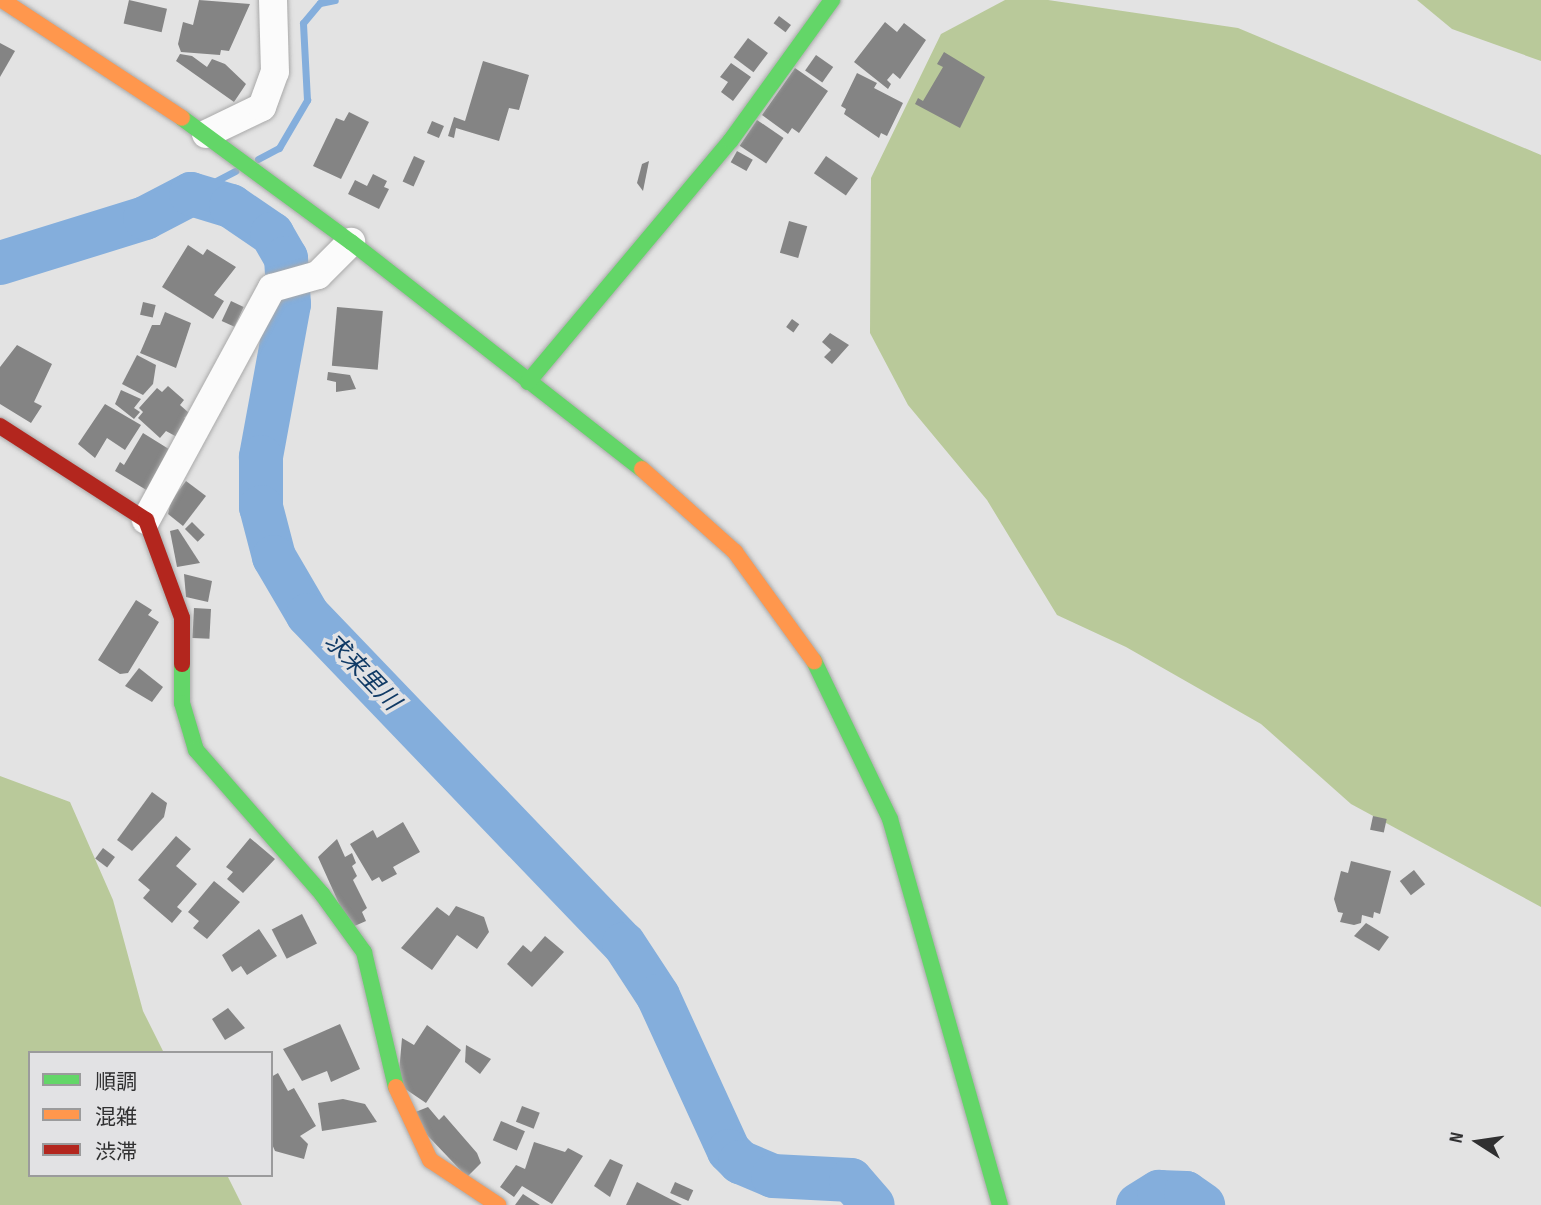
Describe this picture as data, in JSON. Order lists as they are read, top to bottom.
{
  "water": ["求来里川"],
  "legend": ["順調", "混雑", "渋滞"],
  "north": "left"
}
